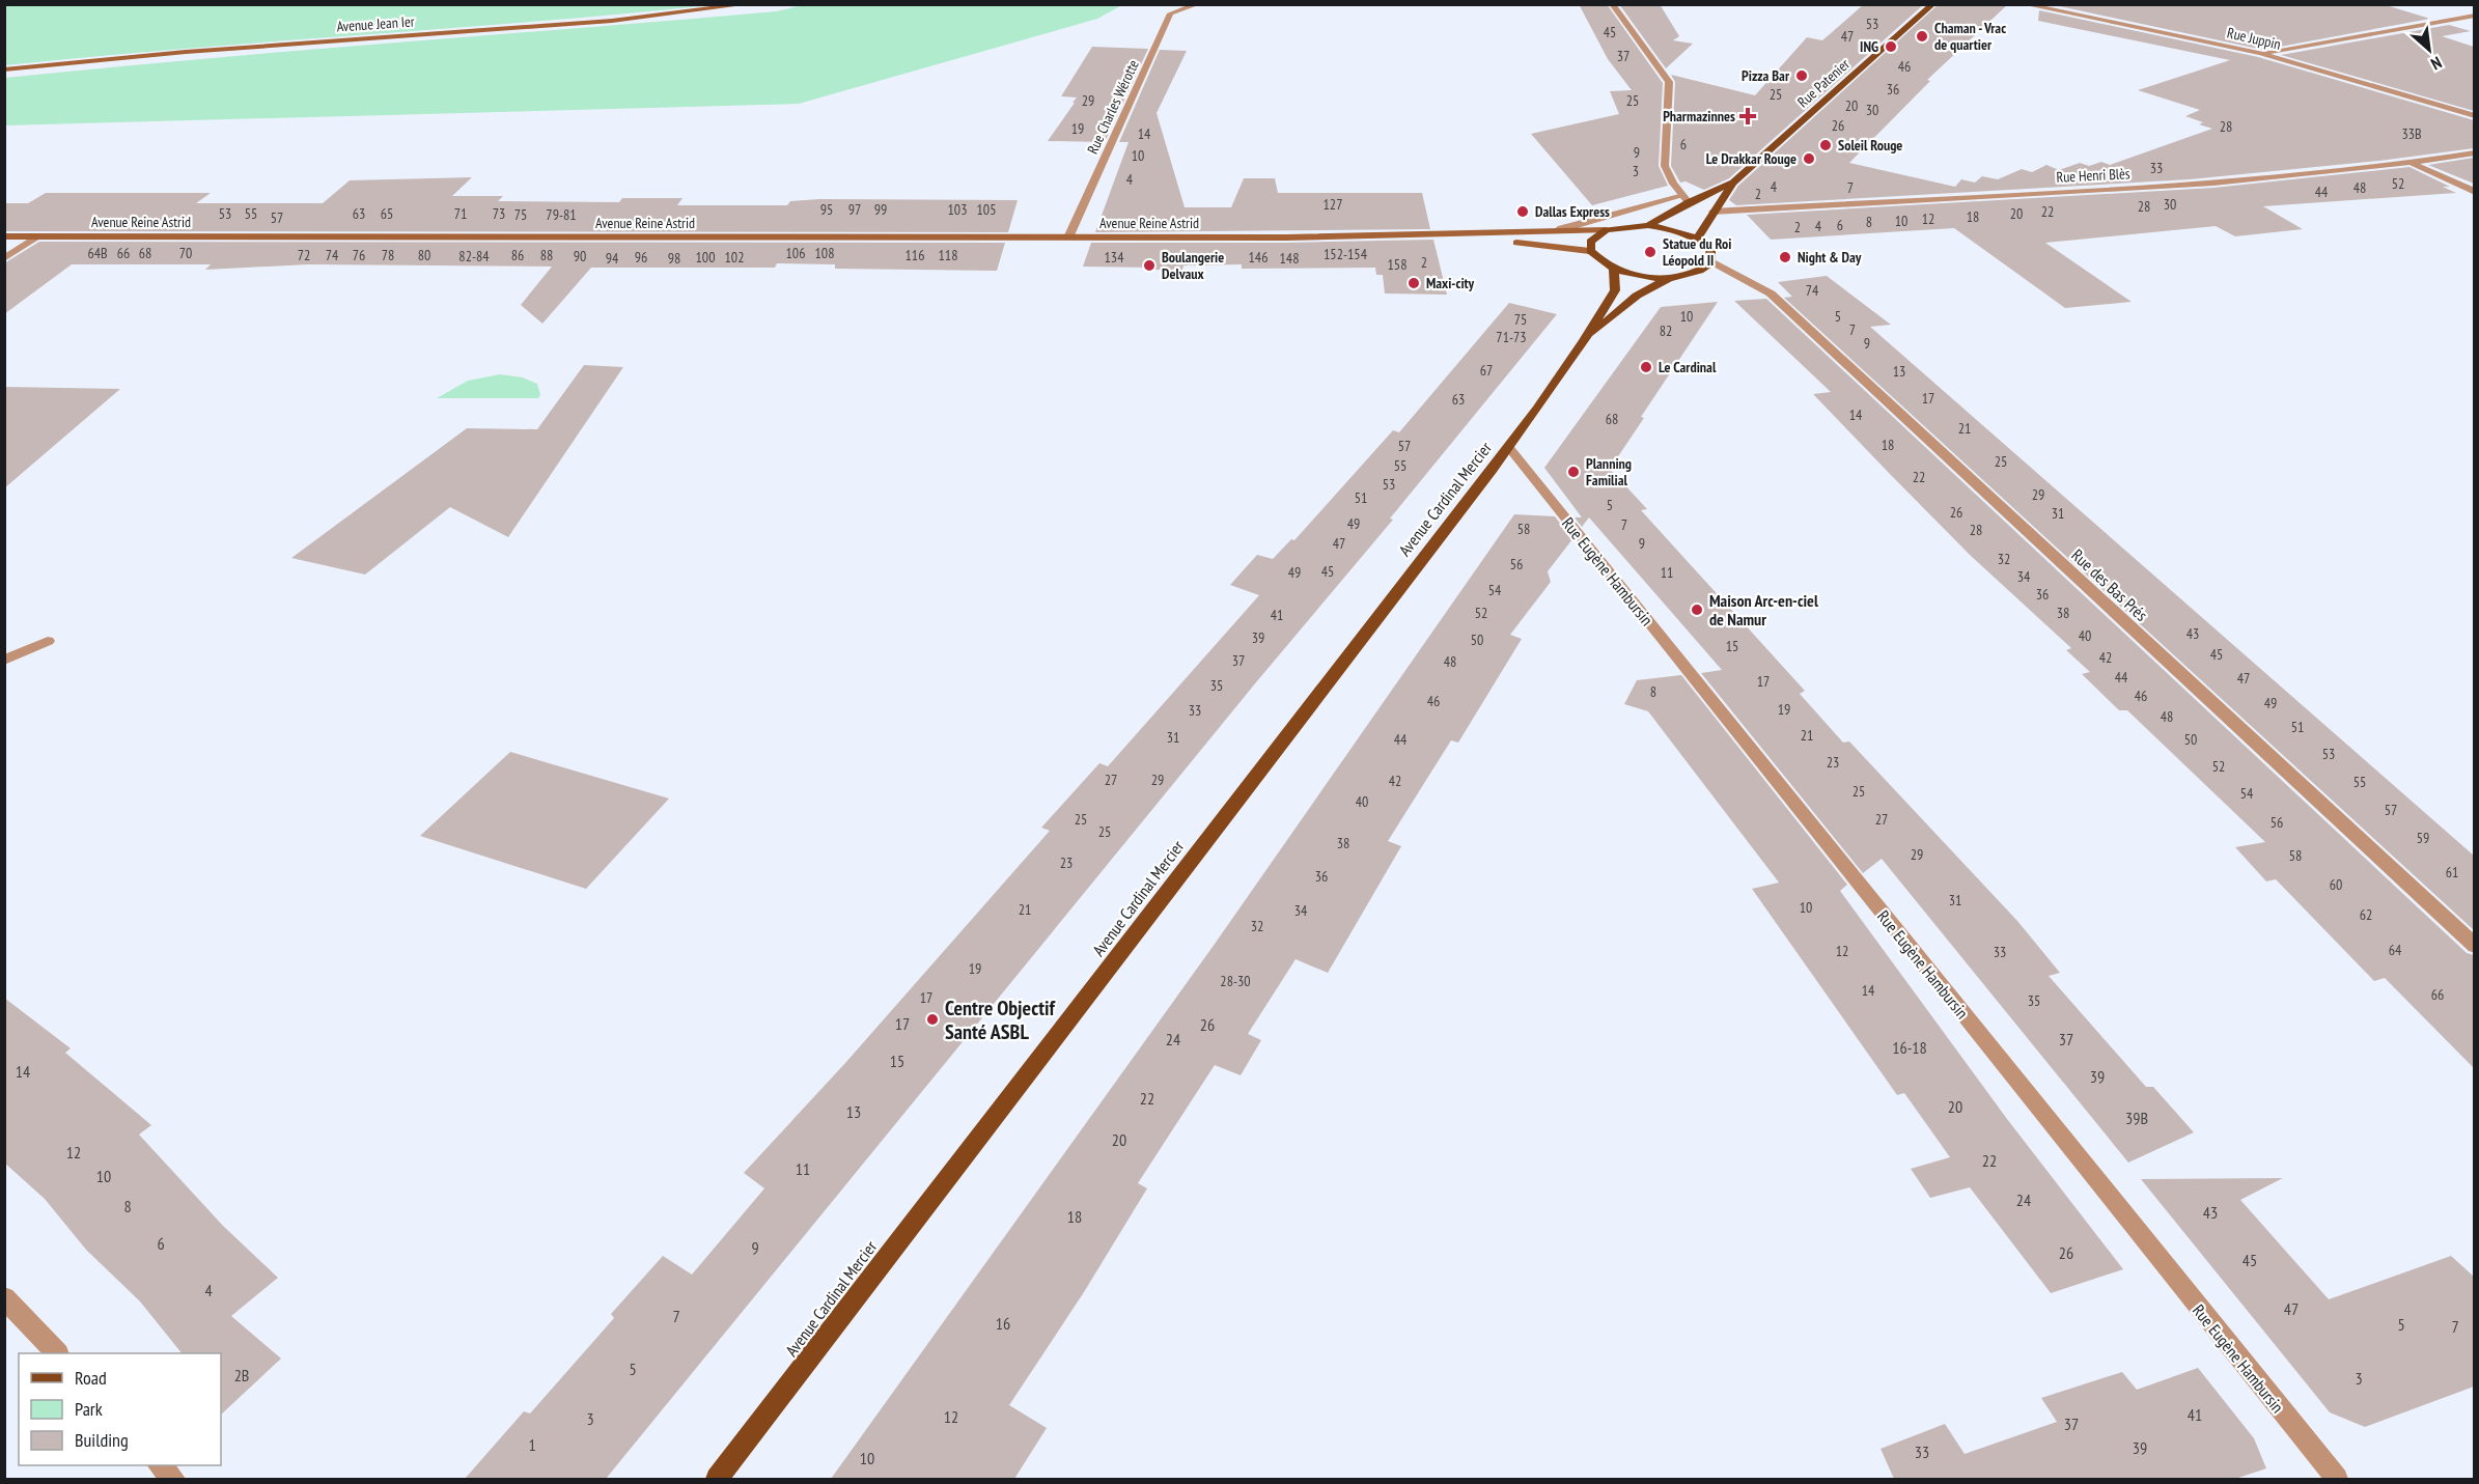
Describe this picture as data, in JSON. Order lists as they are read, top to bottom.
{
  "streets": {
    "main road": [
      "Avenue Jean Ier",
      "Rue Patenier",
      "Avenue Reine Astrid",
      "Avenue Cardinal Mercier"
    ],
    "street": [
      "Rue Juppin",
      "Rue Charles Wérotte",
      "Rue Henri Blès",
      "Rue Eugène Hambursin",
      "Rue des Bas Prés"
    ]
  },
  "crossings": [
    ["Rue Patenier", "Rue Henri Blès"],
    ["Rue Charles Wérotte", "Avenue Reine Astrid"],
    ["Avenue Cardinal Mercier", "Rue Eugène Hambursin"]
  ],
  "places": {
    "other": [
      "Chaman - Vrac de quartier",
      "ING",
      "Pizza Bar",
      "Soleil Rouge",
      "Le Drakkar Rouge",
      "Dallas Express",
      "Statue du Roi Léopold II",
      "Night & Day",
      "Boulangerie Delvaux",
      "Maxi-city",
      "Le Cardinal",
      "Planning Familial",
      "Maison Arc-en-ciel de Namur",
      "Centre Objectif Santé ASBL"
    ],
    "health": ["Pharmazinnes"]
  },
  "house_numbers": [
    "53",
    "45",
    "47",
    "37",
    "46",
    "36",
    "25",
    "29",
    "25",
    "20",
    "30",
    "26",
    "28",
    "19",
    "14",
    "33B",
    "6",
    "9",
    "10",
    "33",
    "3",
    "4",
    "52",
    "4",
    "7",
    "48",
    "44",
    "2",
    "127",
    "30",
    "28",
    "95",
    "97",
    "99",
    "103",
    "105",
    "22",
    "53",
    "55",
    "63",
    "65",
    "71",
    "73",
    "20",
    "75",
    "79-81",
    "18",
    "57",
    "12",
    "10",
    "8",
    "6",
    "4",
    "2",
    "64B",
    "66",
    "68",
    "70",
    "106",
    "108",
    "152-154",
    "72",
    "74",
    "76",
    "78",
    "80",
    "86",
    "88",
    "116",
    "118",
    "82-84",
    "90",
    "96",
    "100",
    "102",
    "134",
    "146",
    "94",
    "98",
    "148",
    "2",
    "158",
    "74",
    "10",
    "5",
    "75",
    "7",
    "82",
    "71-73",
    "9",
    "67",
    "13",
    "17",
    "63",
    "14",
    "68",
    "21",
    "18",
    "57",
    "25",
    "55",
    "22",
    "53",
    "29",
    "51",
    "5",
    "26",
    "31",
    "49",
    "7",
    "58",
    "28",
    "47",
    "9",
    "32",
    "56",
    "45",
    "49",
    "11",
    "34",
    "54",
    "36",
    "52",
    "38",
    "41",
    "43",
    "40",
    "39",
    "50",
    "15",
    "45",
    "42",
    "37",
    "48",
    "44",
    "47",
    "17",
    "35",
    "8",
    "46",
    "46",
    "49",
    "19",
    "33",
    "48",
    "51",
    "21",
    "31",
    "44",
    "50",
    "53",
    "23",
    "52",
    "27",
    "29",
    "42",
    "55",
    "25",
    "54",
    "40",
    "57",
    "25",
    "27",
    "56",
    "25",
    "59",
    "38",
    "29",
    "58",
    "23",
    "61",
    "36",
    "60",
    "31",
    "10",
    "21",
    "34",
    "62",
    "32",
    "64",
    "12",
    "33",
    "19",
    "28-30",
    "14",
    "66",
    "17",
    "35",
    "17",
    "26",
    "24",
    "37",
    "16-18",
    "15",
    "14",
    "39",
    "22",
    "20",
    "13",
    "39B",
    "20",
    "12",
    "22",
    "11",
    "10",
    "24",
    "8",
    "43",
    "18",
    "6",
    "9",
    "26",
    "45",
    "4",
    "47",
    "7",
    "16",
    "5",
    "7",
    "5",
    "2B",
    "3",
    "41",
    "12",
    "3",
    "37",
    "1",
    "39",
    "33",
    "10"
  ],
  "legend": ["Road", "Park", "Building"],
  "north": "bottom right"
}
